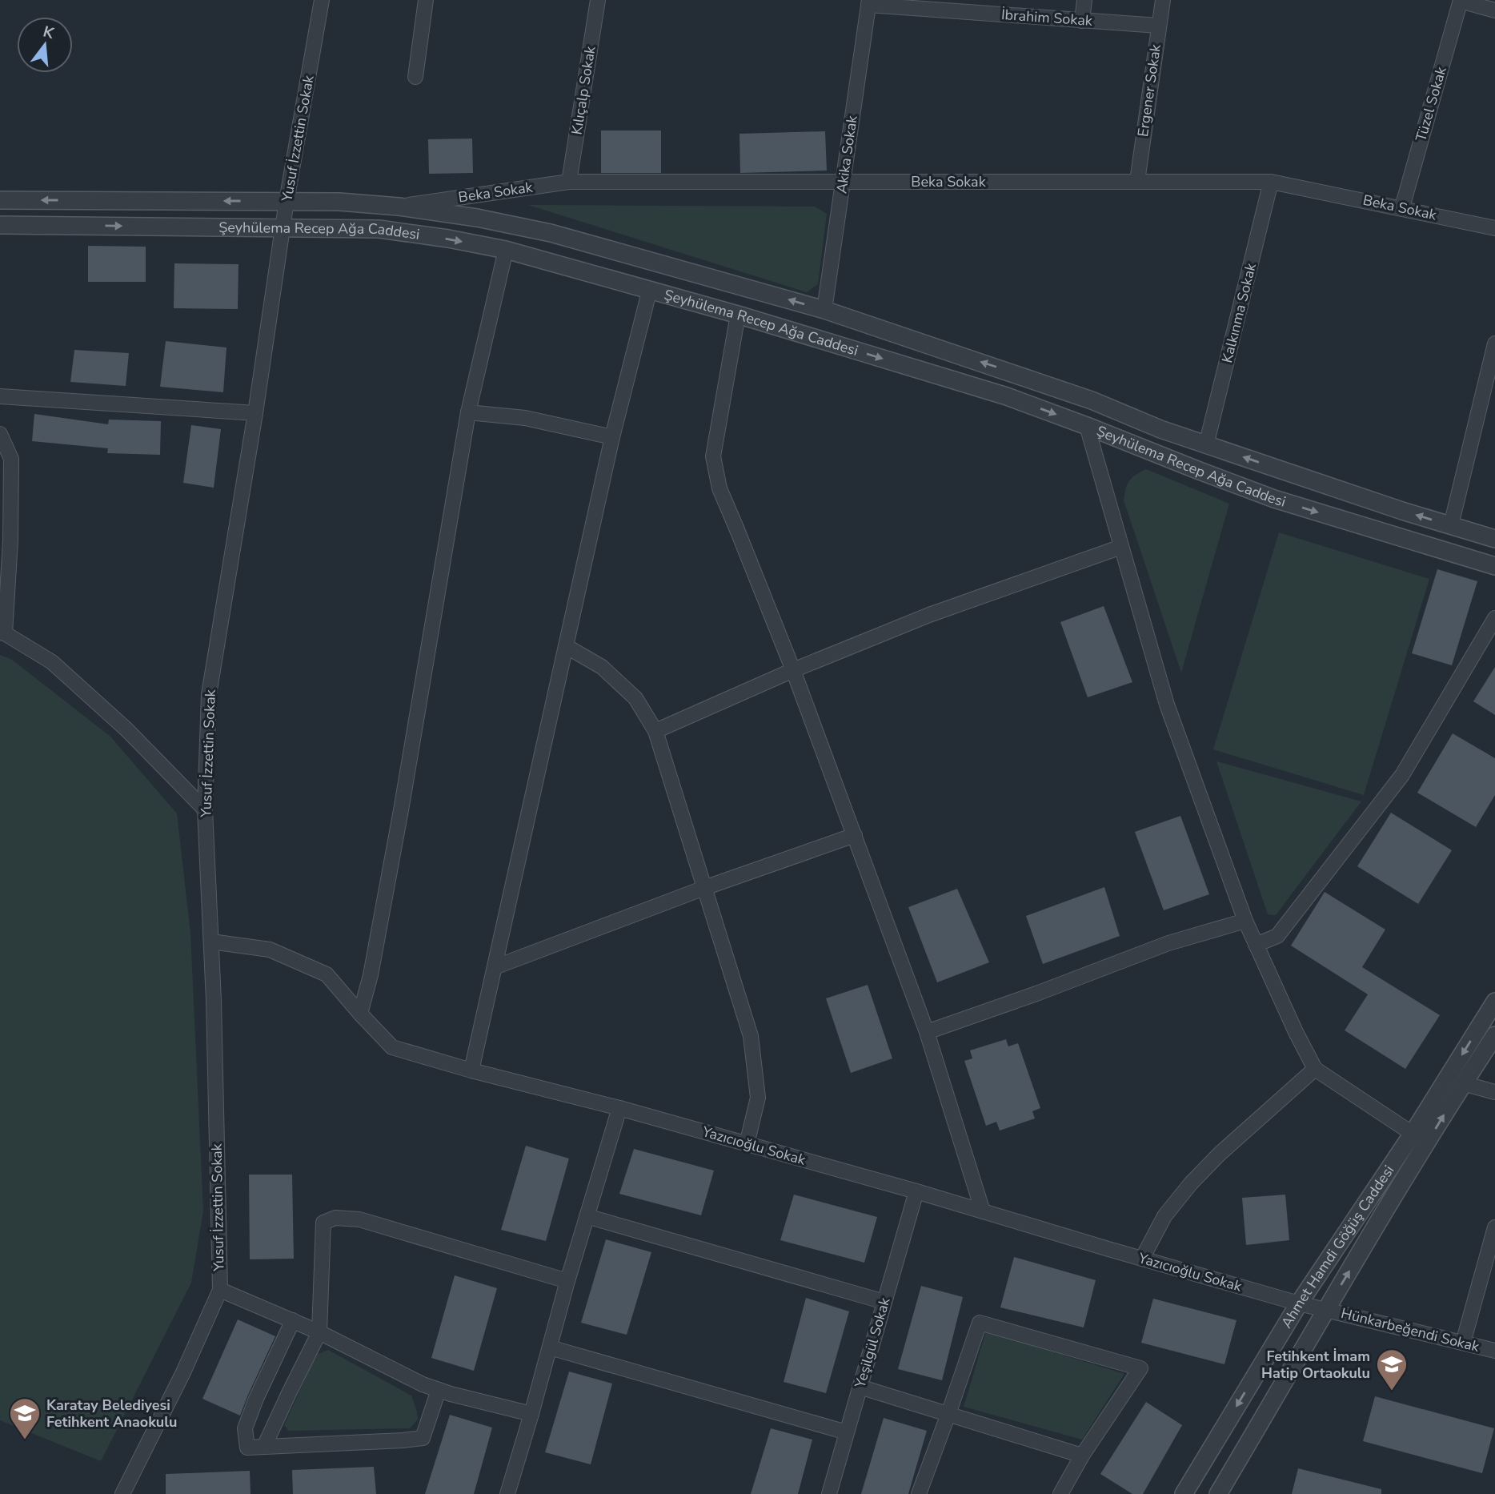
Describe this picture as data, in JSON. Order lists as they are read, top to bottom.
{
  "streets": {
    "street": [
      "İbrahim Sokak",
      "Kılıçalp Sokak",
      "Ergener Sokak",
      "Tüzel Sokak",
      "Yusuf İzzettin Sokak",
      "Akika Sokak",
      "Beka Sokak",
      "Şeyhülema Recep Ağa Caddesi",
      "Kalkınma Sokak",
      "Yazıcıoğlu Sokak",
      "Ahmet Hamdi Göğüş Caddesi",
      "Hünkarbeğendi Sokak",
      "Yeşilgül Sokak"
    ]
  },
  "crossings": [
    ["İbrahim Sokak", "Ergener Sokak"],
    ["İbrahim Sokak", "Akika Sokak"],
    ["Kılıçalp Sokak", "Beka Sokak"],
    ["Ergener Sokak", "Beka Sokak"],
    ["Tüzel Sokak", "Beka Sokak"],
    ["Yusuf İzzettin Sokak", "Şeyhülema Recep Ağa Caddesi"],
    ["Yusuf İzzettin Sokak", "Yazıcıoğlu Sokak"],
    ["Akika Sokak", "Beka Sokak"],
    ["Akika Sokak", "Şeyhülema Recep Ağa Caddesi"],
    ["Beka Sokak", "Şeyhülema Recep Ağa Caddesi"],
    ["Beka Sokak", "Kalkınma Sokak"],
    ["Şeyhülema Recep Ağa Caddesi", "Kalkınma Sokak"],
    ["Yazıcıoğlu Sokak", "Ahmet Hamdi Göğüş Caddesi"],
    ["Yazıcıoğlu Sokak", "Hünkarbeğendi Sokak"],
    ["Yazıcıoğlu Sokak", "Yeşilgül Sokak"],
    ["Ahmet Hamdi Göğüş Caddesi", "Hünkarbeğendi Sokak"]
  ],
  "places": {
    "school or university": ["Fetihkent İmam Hatip Ortaokulu", "Karatay Belediyesi Fetihkent Anaokulu"]
  },
  "north": "top"
}
